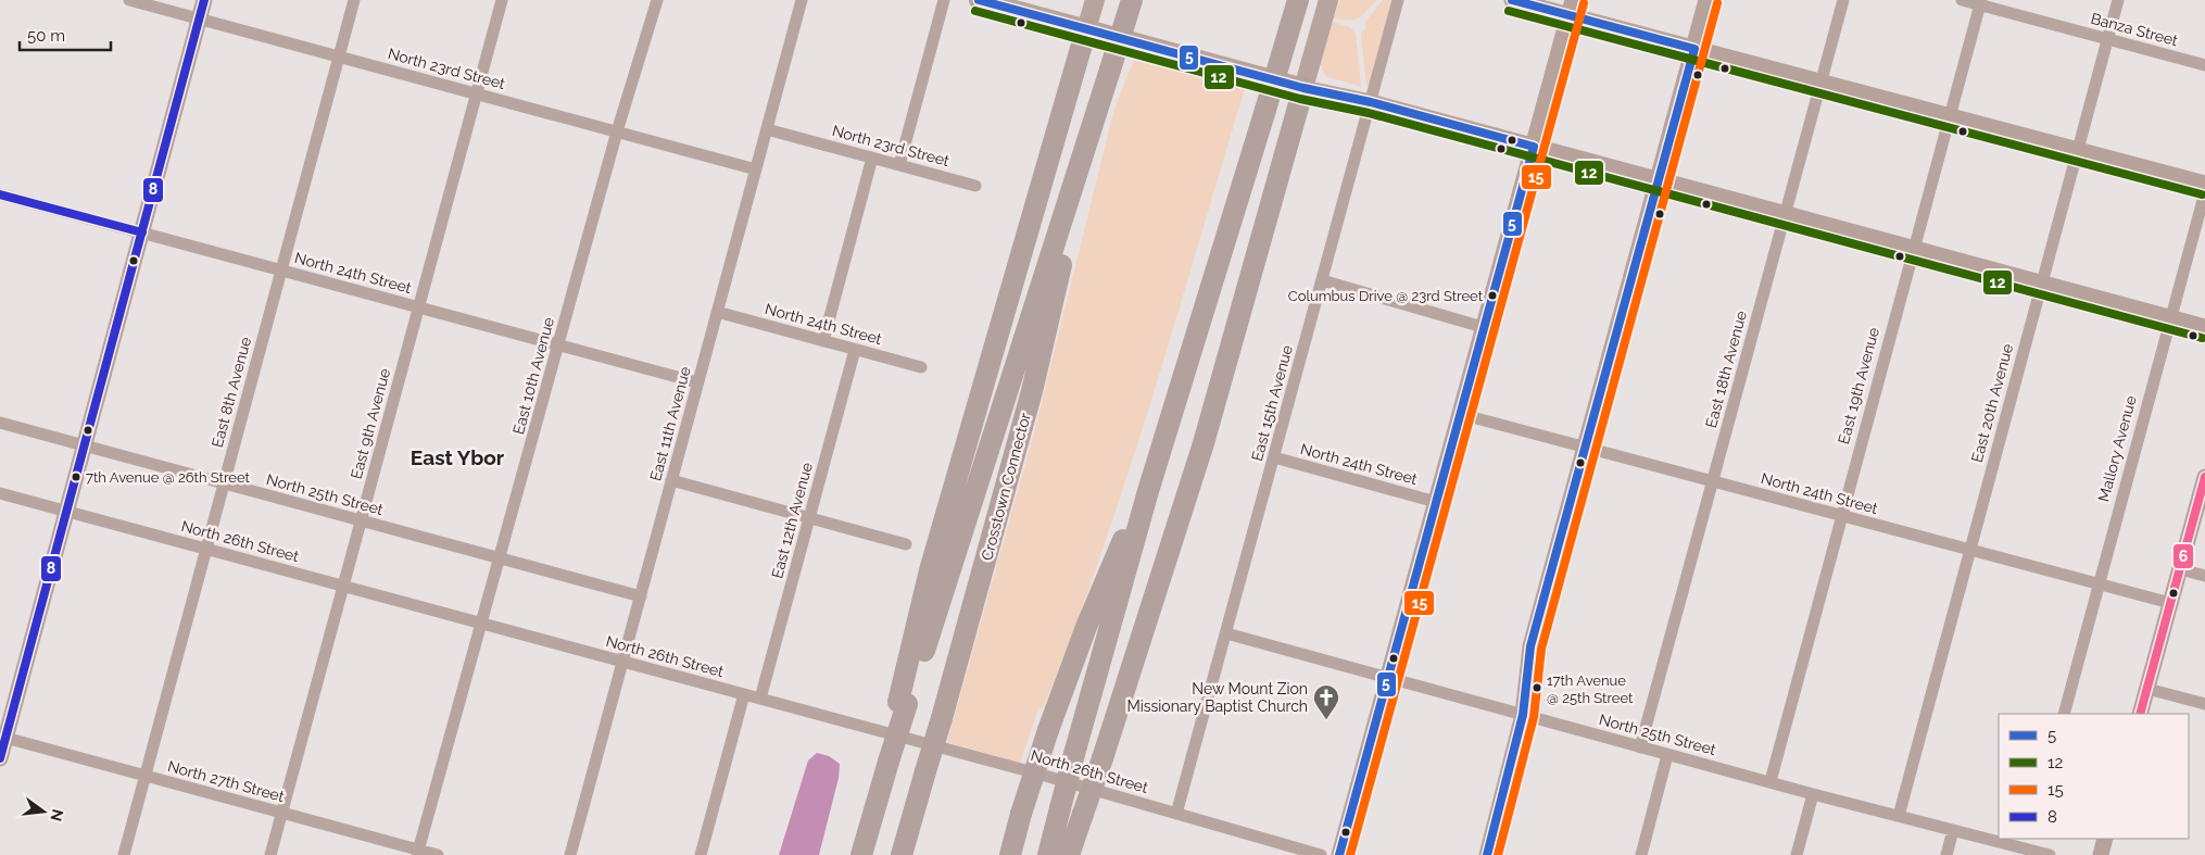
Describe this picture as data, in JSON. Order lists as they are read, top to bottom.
{
  "streets": {
    "highway": ["Crosstown Connector"],
    "street": [
      "Banza Street",
      "North 23rd Street",
      "North 24th Street",
      "East 18th Avenue",
      "East 10th Avenue",
      "East 19th Avenue",
      "East 8th Avenue",
      "East 15th Avenue",
      "East 20th Avenue",
      "East 9th Avenue",
      "East 11th Avenue",
      "Mallory Avenue",
      "North 25th Street",
      "East 12th Avenue",
      "North 26th Street",
      "North 27th Street"
    ]
  },
  "crossings": [
    ["Banza Street", "East 19th Avenue"],
    ["Banza Street", "East 20th Avenue"],
    ["North 23rd Street", "East 10th Avenue"],
    ["North 23rd Street", "East 8th Avenue"],
    ["North 23rd Street", "East 9th Avenue"],
    ["North 23rd Street", "East 11th Avenue"],
    ["North 24th Street", "East 18th Avenue"],
    ["North 24th Street", "East 10th Avenue"],
    ["North 24th Street", "East 19th Avenue"],
    ["North 24th Street", "East 8th Avenue"],
    ["North 24th Street", "East 15th Avenue"],
    ["North 24th Street", "East 20th Avenue"],
    ["North 24th Street", "East 9th Avenue"],
    ["North 24th Street", "East 11th Avenue"],
    ["North 24th Street", "Mallory Avenue"],
    ["North 24th Street", "East 12th Avenue"],
    ["East 18th Avenue", "North 25th Street"],
    ["East 10th Avenue", "North 25th Street"],
    ["East 10th Avenue", "North 26th Street"],
    ["East 10th Avenue", "North 27th Street"],
    ["East 19th Avenue", "North 25th Street"],
    ["East 8th Avenue", "North 25th Street"],
    ["East 8th Avenue", "North 26th Street"],
    ["East 8th Avenue", "North 27th Street"],
    ["East 15th Avenue", "North 25th Street"],
    ["East 15th Avenue", "North 26th Street"],
    ["East 20th Avenue", "North 25th Street"],
    ["East 9th Avenue", "North 25th Street"],
    ["East 9th Avenue", "North 26th Street"],
    ["East 9th Avenue", "North 27th Street"],
    ["East 11th Avenue", "North 25th Street"],
    ["East 11th Avenue", "North 26th Street"],
    ["East 12th Avenue", "North 26th Street"]
  ],
  "districts": ["East Ybor"],
  "places": {
    "other": ["Columbus Drive @ 23rd Street", "7th Avenue @ 26th Street", "17th Avenue @ 25th Street"],
    "church": ["New Mount Zion Missionary Baptist Church"]
  },
  "lines": [
    "transit line 5",
    "transit line 8",
    "transit line 15",
    "transit line 12",
    "transit line 6"
  ],
  "legend": [
    "5",
    "12",
    "15",
    "8"
  ],
  "scale_bar": "50 m",
  "north": "right"
}
